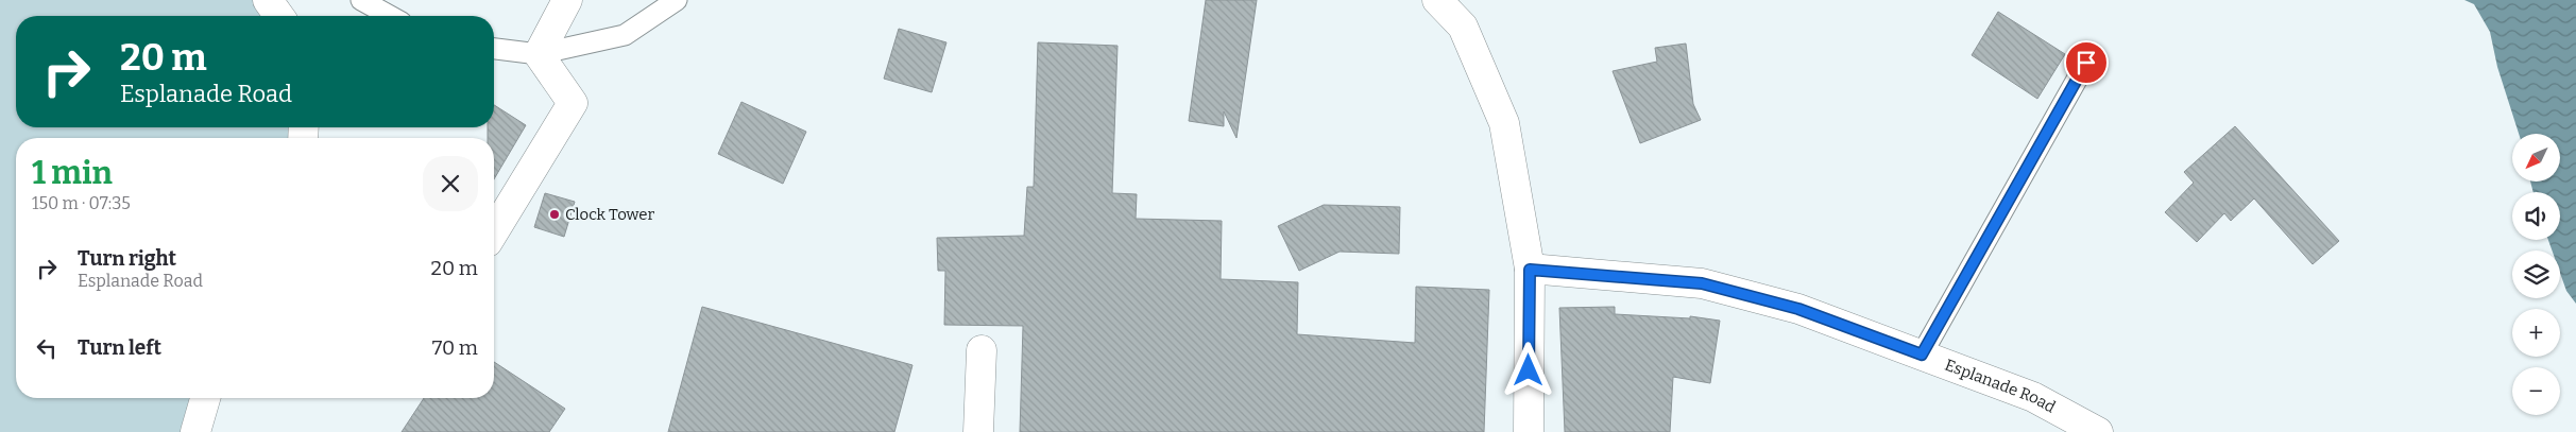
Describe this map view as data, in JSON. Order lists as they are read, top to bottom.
{
  "streets": {
    "street": ["Esplanade Road"]
  },
  "places": ["Clock Tower"],
  "north": "bottom left",
  "page": {
    "turn": ["20 m", "Esplanade Road"],
    "map_buttons": ["+", "−"],
    "heading": ["1 min", "150 m · 07:35"],
    "list": [
      {
        "name": "Turn right",
        "note": "Esplanade Road",
        "value": "20 m"
      },
      {
        "name": "Turn left",
        "value": "70 m"
      }
    ]
  }
}
